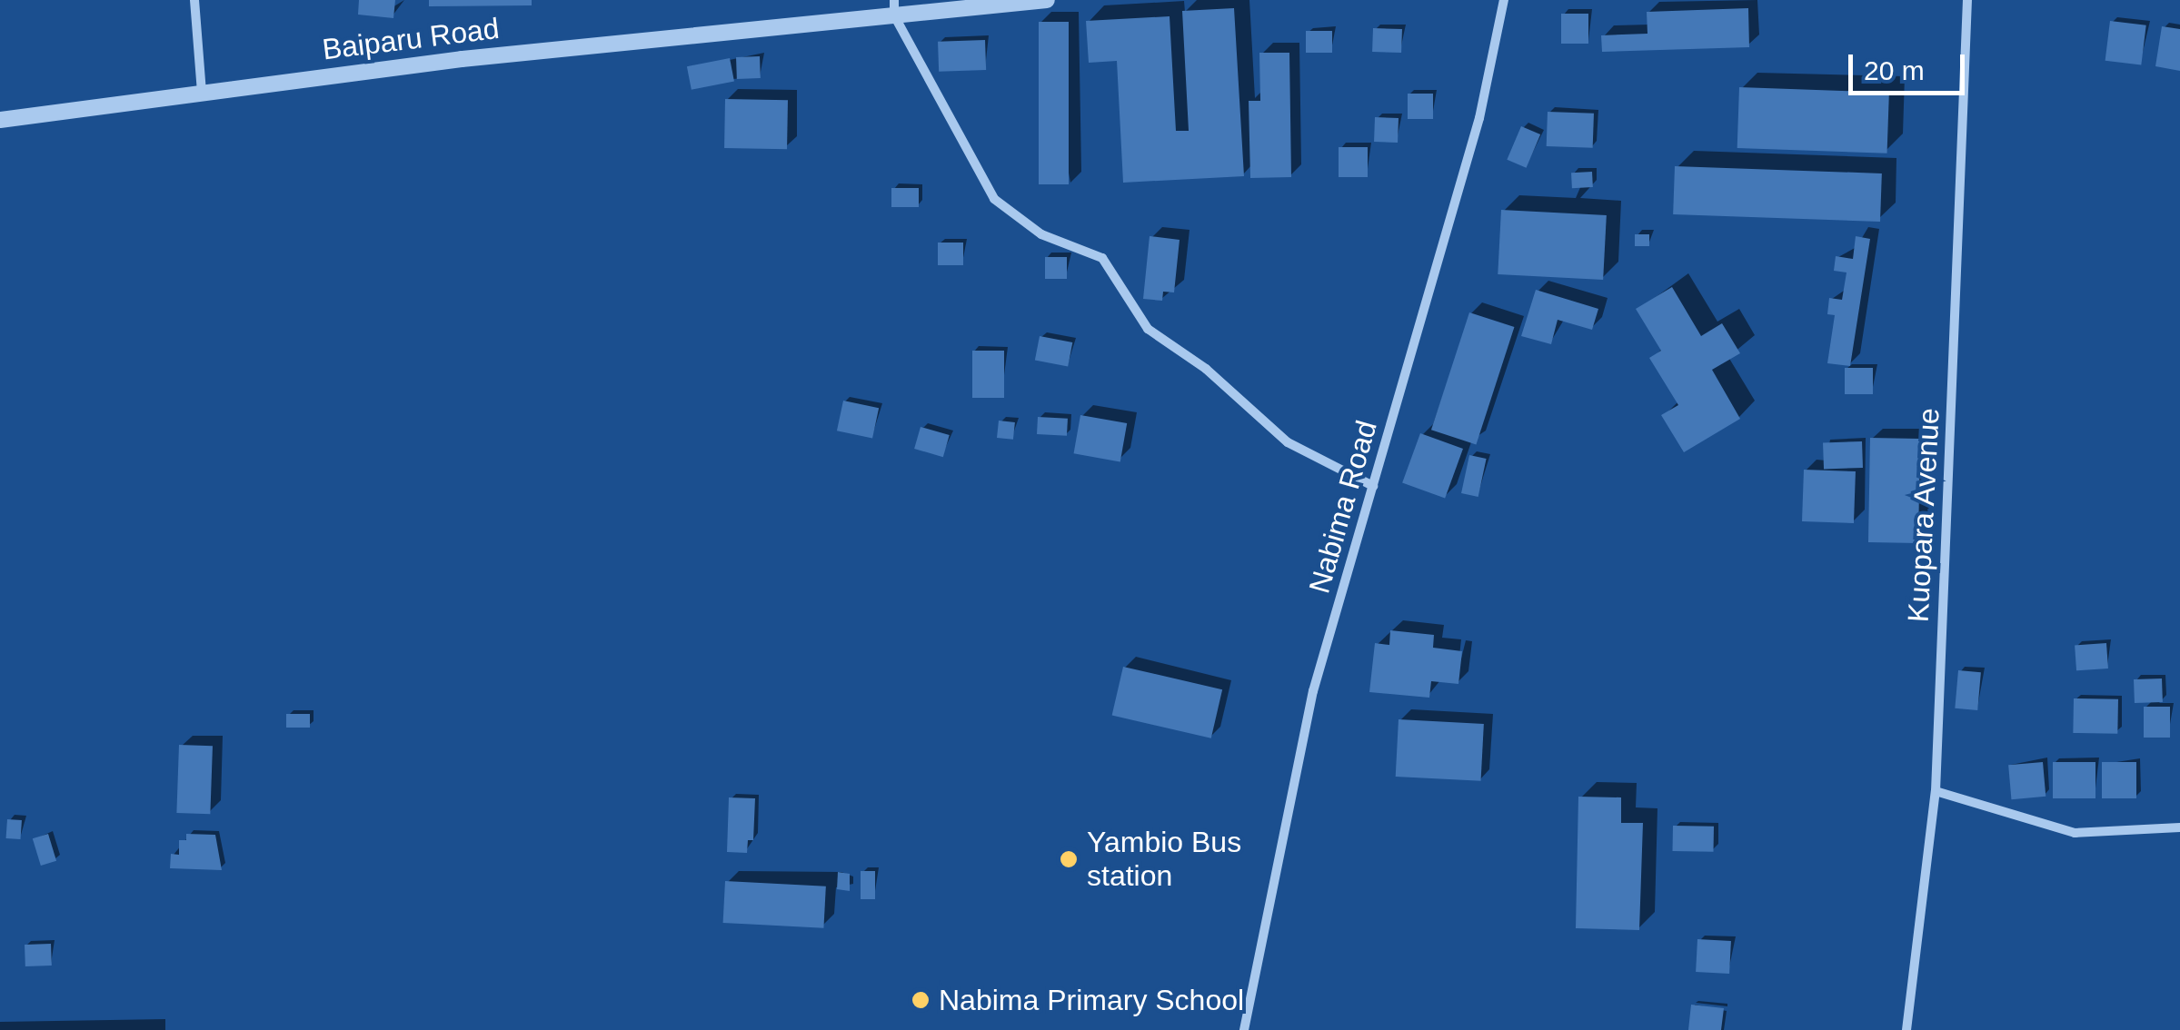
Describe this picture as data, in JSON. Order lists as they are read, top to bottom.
{
  "streets": {
    "street": ["Baiparu Road", "Nabima Road", "Kuopara Avenue"]
  },
  "places": ["Yambio Bus station", "Nabima Primary School"],
  "scale_bar": "20 m"
}
